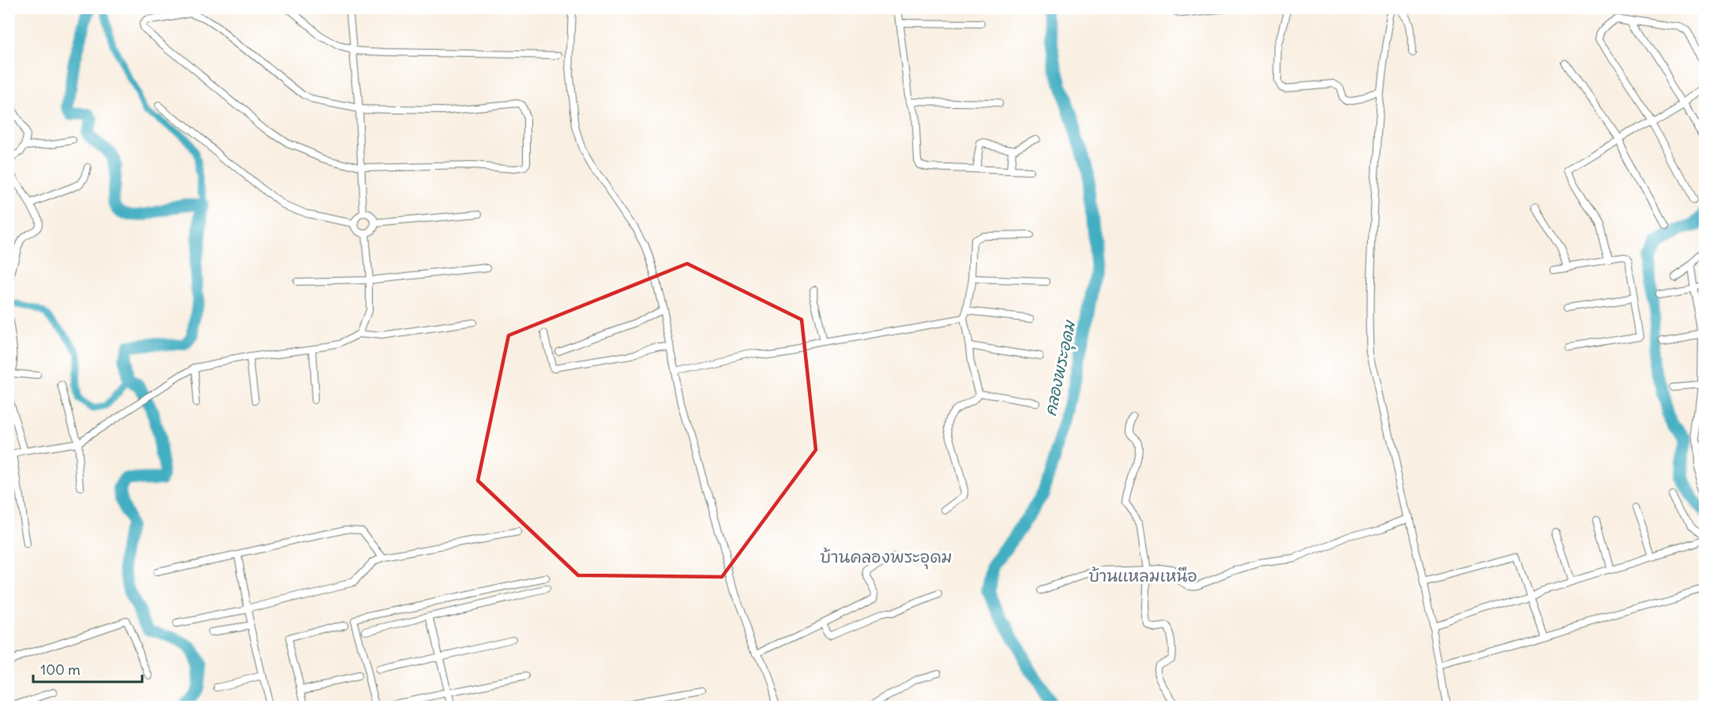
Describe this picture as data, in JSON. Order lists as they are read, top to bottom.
{
  "districts": ["บ้านคลองพระอุดม", "บ้านแหลมเหนือ"],
  "water": ["คลองพระอุดม"],
  "scale_bar": "100 m"
}
